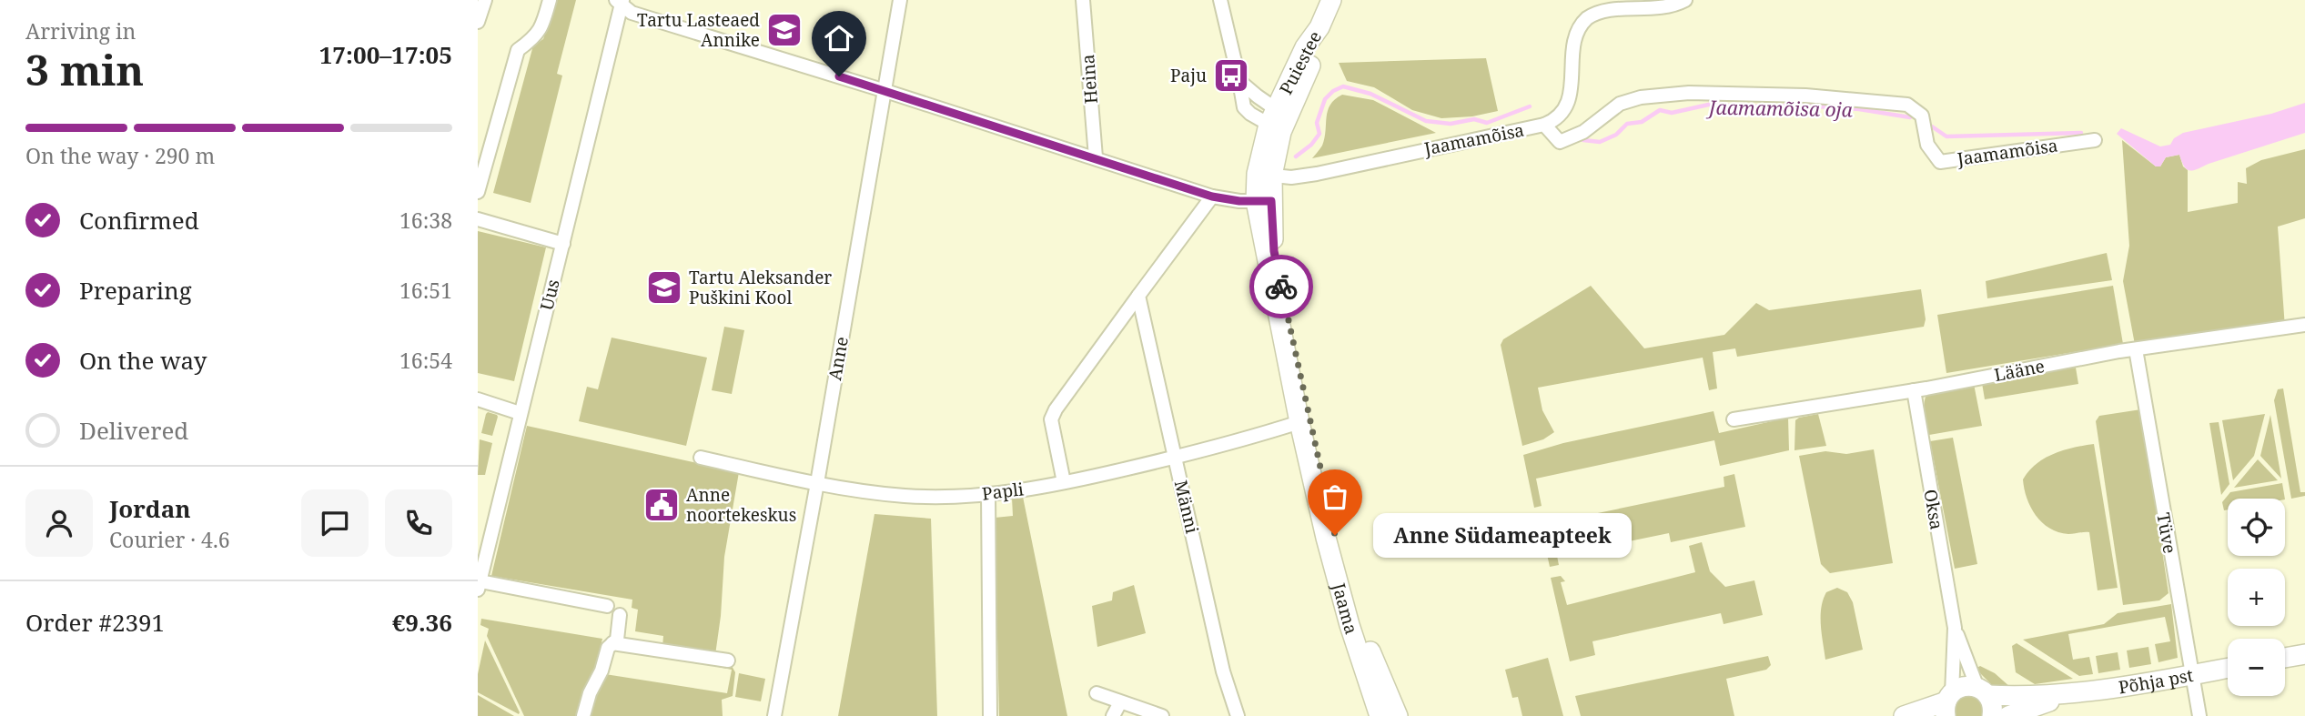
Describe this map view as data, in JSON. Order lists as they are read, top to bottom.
{
  "streets": {
    "main road": ["Puiestee", "Jaama", "Põhja pst"],
    "street": [
      "Heina",
      "Jaamamõisa",
      "Uus",
      "Anne",
      "Lääne",
      "Papli",
      "Männi",
      "Oksa",
      "Tüve"
    ]
  },
  "crossings": [
    ["Puiestee", "Jaama"],
    ["Jaamamõisa", "Jaama"],
    ["Anne", "Papli"],
    ["Lääne", "Oksa"],
    ["Lääne", "Tüve"],
    ["Papli", "Männi"],
    ["Papli", "Jaama"],
    ["Oksa", "Põhja pst"],
    ["Tüve", "Põhja pst"]
  ],
  "water": ["Jaamamõisa oja"],
  "places": {
    "school or university": ["Tartu Lasteaed Annike", "Tartu Aleksander Puškini Kool"],
    "bus stop": ["Paju"],
    "public building": ["Anne noortekeskus"],
    "other": ["Anne Südameapteek"]
  },
  "page": {
    "heading": ["3 min", "Arriving in", "17:00–17:05"],
    "panel": [
      "Jordan",
      "Courier · 4.6",
      "Order #2391",
      "€9.36"
    ],
    "bar": "On the way · 290 m",
    "list": [
      ["Confirmed", "16:38"],
      ["Preparing", "16:51"],
      ["On the way", "16:54"],
      "Delivered"
    ],
    "map_buttons": ["+", "−"],
    "bubble": "Anne Südameapteek"
  }
}
